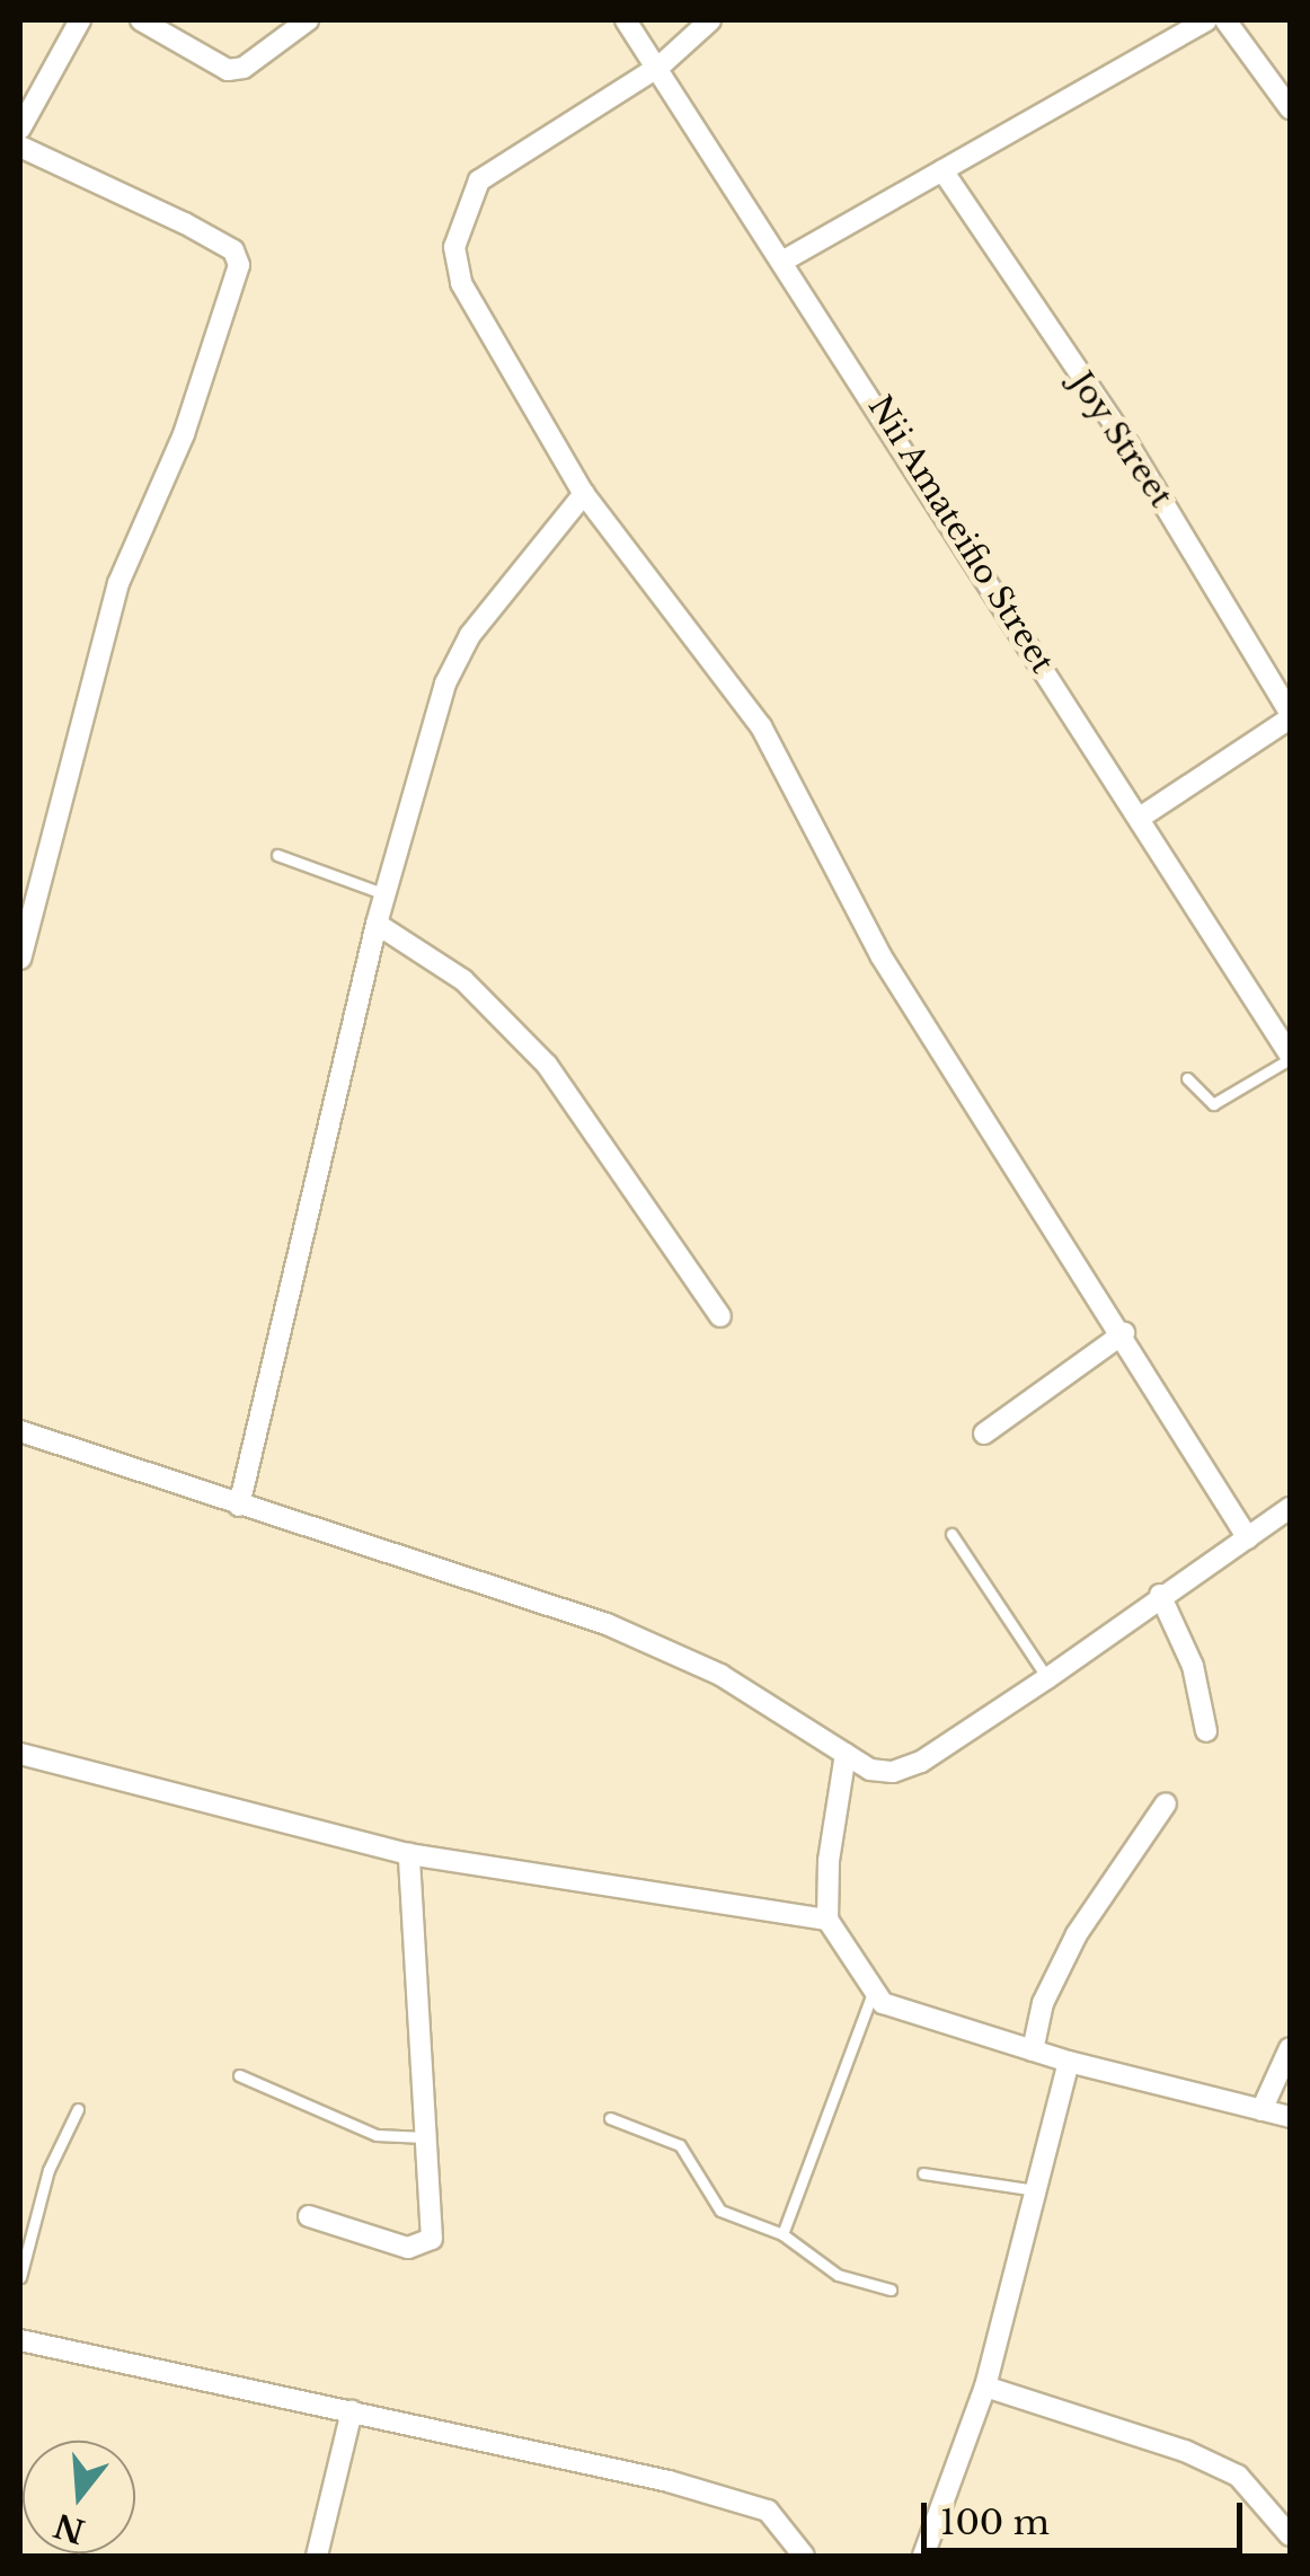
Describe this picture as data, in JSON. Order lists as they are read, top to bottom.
{
  "streets": {
    "street": ["Joy Street", "Nii Amateifio Street"]
  },
  "scale_bar": "100 m",
  "north": "bottom"
}
